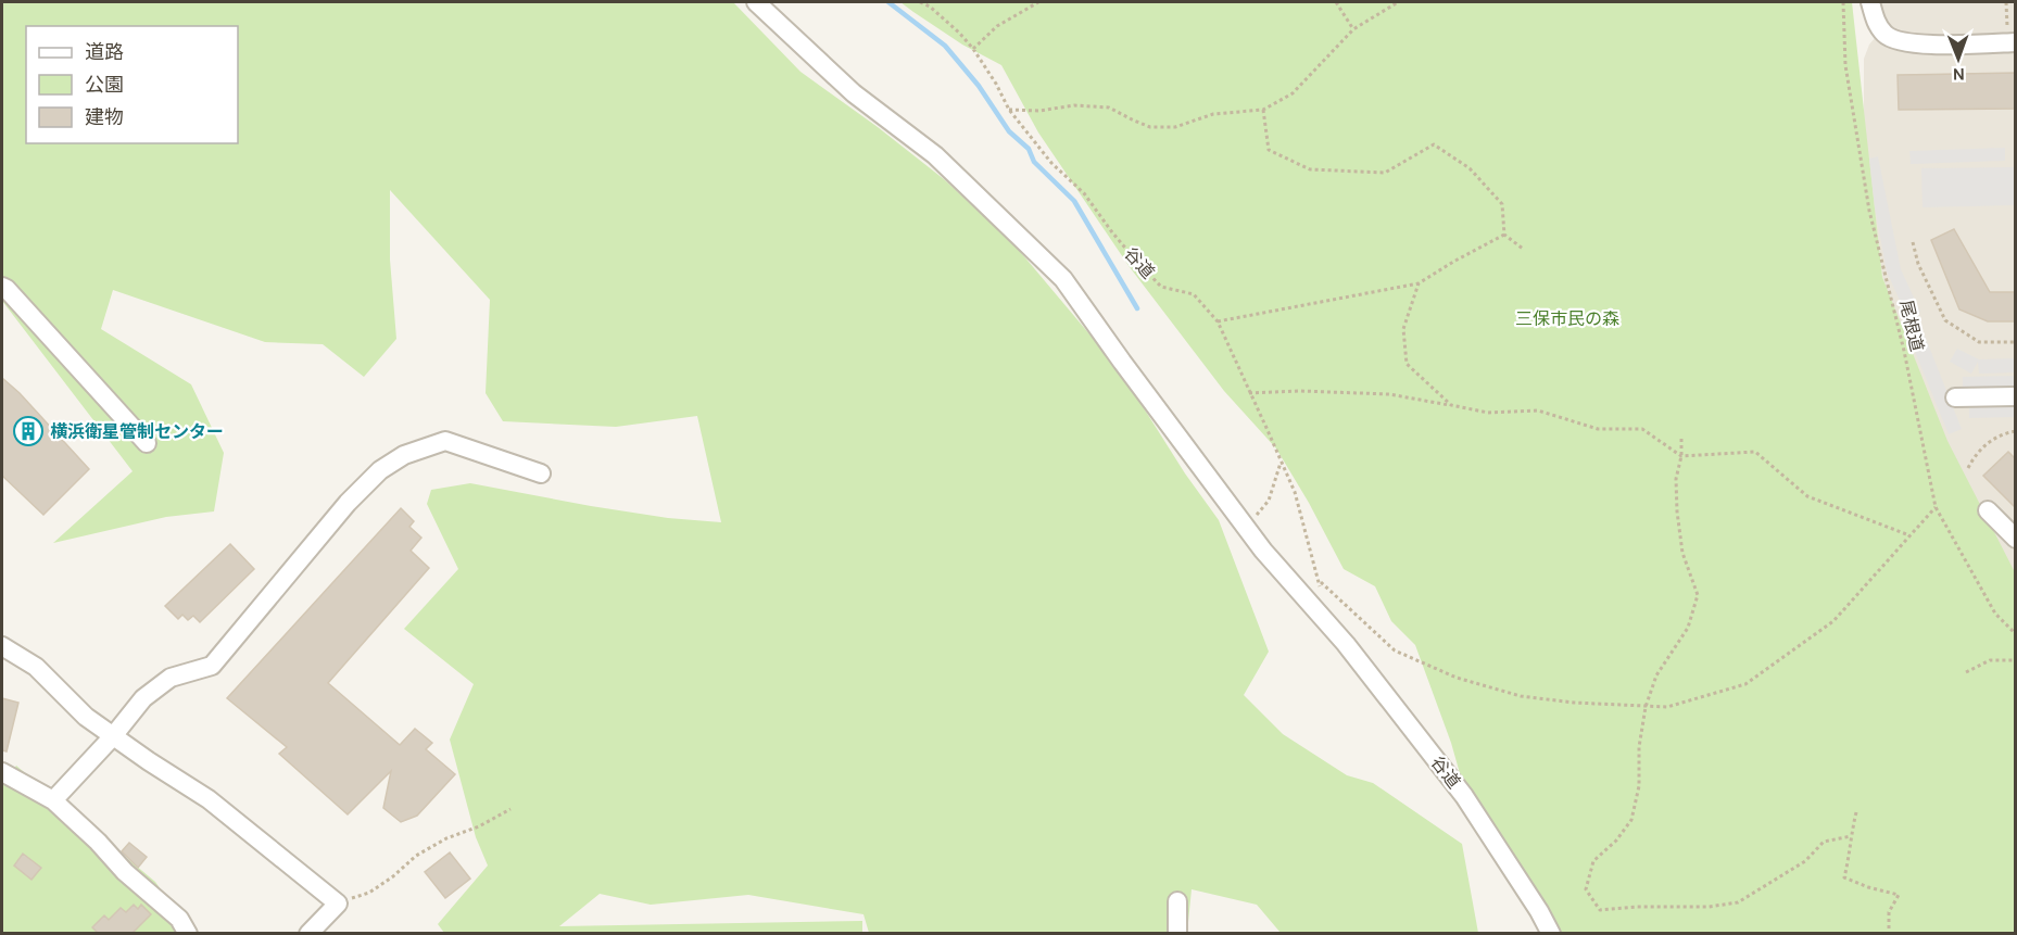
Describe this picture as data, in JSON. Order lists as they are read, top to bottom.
{
  "streets": {
    "street": ["谷道"],
    "path": ["尾根道"]
  },
  "parks": ["三保市民の森"],
  "places": {
    "building": ["横浜衛星管制センター"]
  },
  "legend": ["道路", "公園", "建物"],
  "north": "bottom"
}
